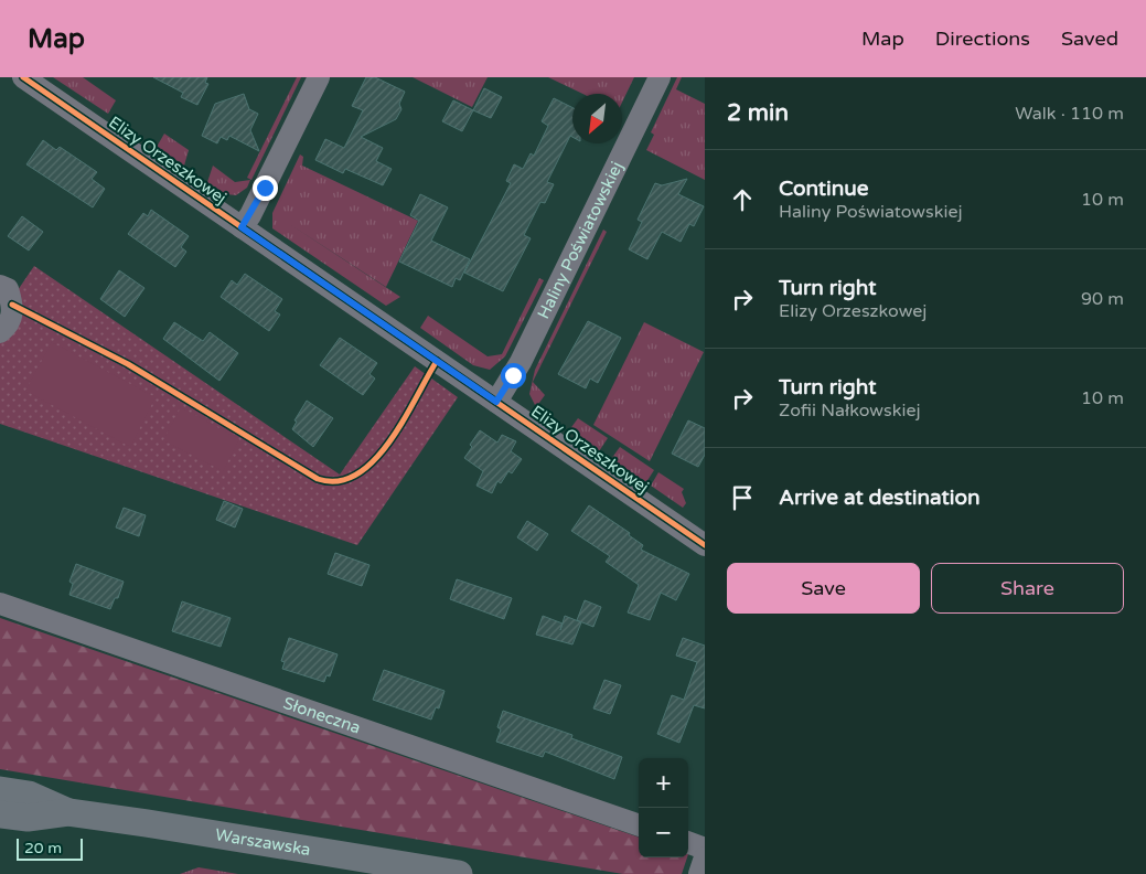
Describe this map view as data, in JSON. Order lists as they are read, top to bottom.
{
  "streets": {
    "main road": ["Warszawska"],
    "street": ["Elizy Orzeszkowej", "Haliny Poświatowskiej", "Słoneczna"]
  },
  "crossings": [
    ["Elizy Orzeszkowej", "Haliny Poświatowskiej"]
  ],
  "scale_bar": "20 m",
  "north": "bottom left",
  "page": {
    "header": "Map",
    "nav": ["Map", "Directions", "Saved"],
    "heading": ["2 min", "Walk · 110 m"],
    "list": [
      ["Continue", "Haliny Poświatowskiej", "10 m"],
      ["Turn right", "Elizy Orzeszkowej", "90 m"],
      ["Turn right", "Zofii Nałkowskiej", "10 m"],
      "Arrive at destination"
    ],
    "buttons": ["Save", "Share"],
    "map_buttons": ["+", "−"],
    "scale": "20 m"
  }
}
